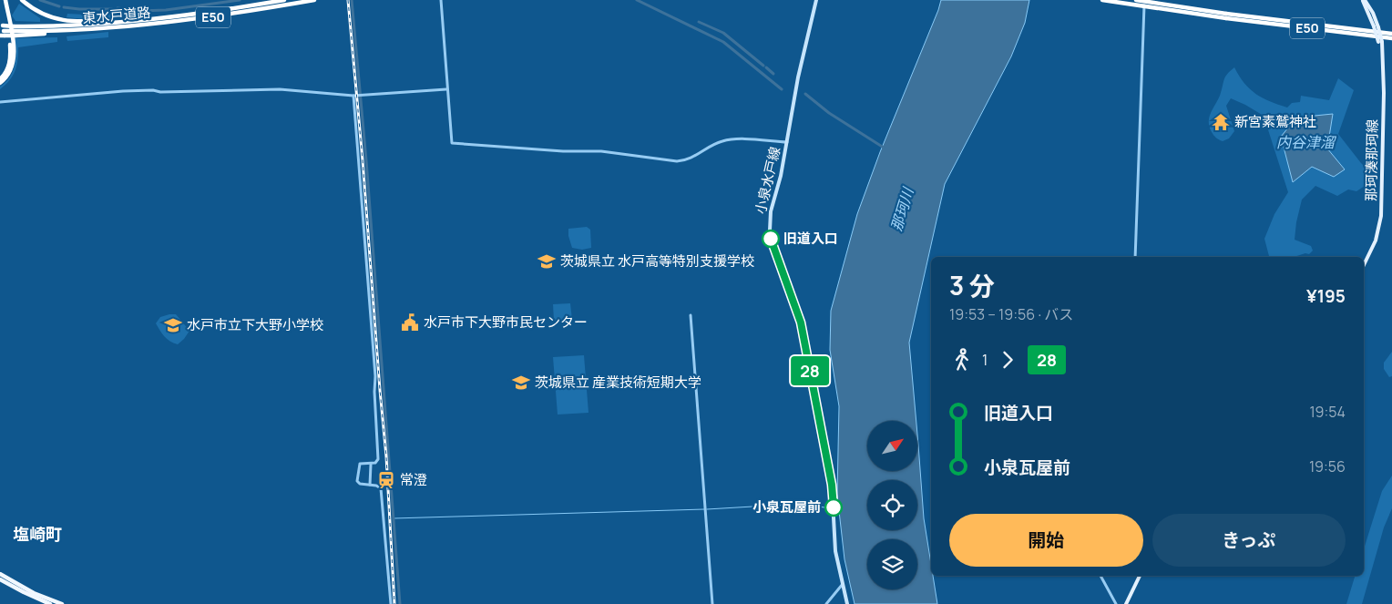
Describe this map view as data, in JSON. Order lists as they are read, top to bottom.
{
  "streets": {
    "highway": ["東水戸道路", "E50"],
    "main road": ["那珂湊那珂線", "小泉水戸線"]
  },
  "districts": ["塩崎町"],
  "water": ["内谷津溜", "那珂川"],
  "places": {
    "temple": ["新宮素鷲神社"],
    "other": ["旧道入口", "小泉瓦屋前"],
    "school or university": ["茨城県立 水戸高等特別支援学校", "水戸市立下大野小学校", "茨城県立 産業技術短期大学"],
    "public building": ["水戸市下大野市民センター"],
    "station": ["常澄"]
  },
  "lines": ["bus line 28"],
  "north": "top right",
  "page": {
    "on_map": "28",
    "heading": ["3 分", "19:53 – 19:56 · バス", "¥195"],
    "legs": ["1", "28"],
    "list": [
      {
        "name": "旧道入口",
        "value": "19:54"
      },
      {
        "name": "小泉瓦屋前",
        "value": "19:56"
      }
    ],
    "buttons": ["開始", "きっぷ"]
  }
}
